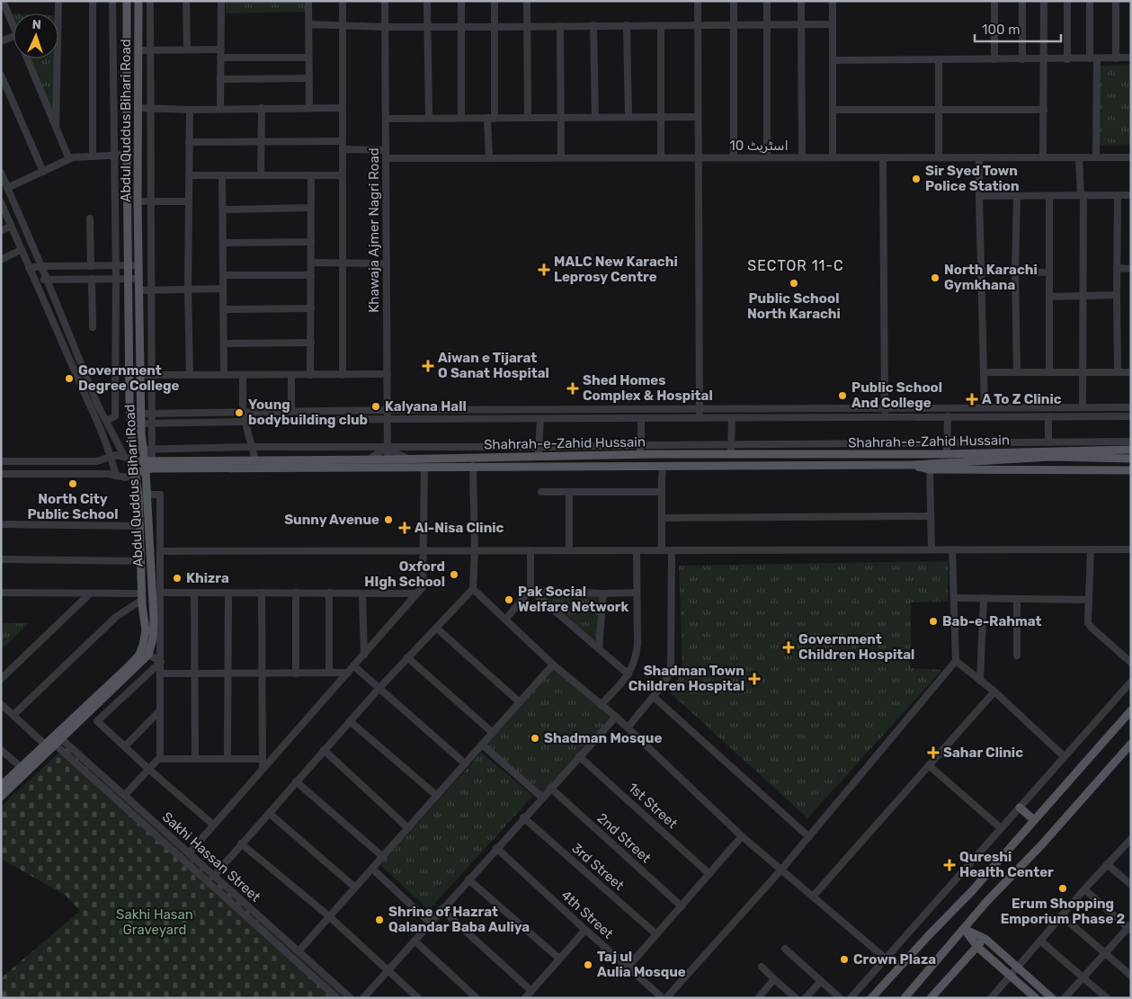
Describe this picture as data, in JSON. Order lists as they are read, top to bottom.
{
  "streets": {
    "main road": ["Abdul Quddus Bihari Road", "Shahrah-e-Zahid Hussain"],
    "street": [
      "اسٹریٹ 10",
      "Khawaja Ajmer Nagri Road",
      "1st Street",
      "2nd Street",
      "Sakhi Hassan Street",
      "3rd Street",
      "4th Street"
    ]
  },
  "crossings": [
    ["Abdul Quddus Bihari Road", "Shahrah-e-Zahid Hussain"],
    ["اسٹریٹ 10", "Khawaja Ajmer Nagri Road"],
    ["Khawaja Ajmer Nagri Road", "Shahrah-e-Zahid Hussain"]
  ],
  "districts": ["SECTOR 11-C"],
  "parks": ["Sakhi Hasan Graveyard"],
  "places": {
    "other": [
      "Sir Syed Town Police Station",
      "North Karachi Gymkhana",
      "Public School North Karachi",
      "Government Degree College",
      "Public School And College",
      "Kalyana Hall",
      "Young bodybuilding club",
      "North City Public School",
      "Sunny Avenue",
      "Oxford HIgh School",
      "Khizra",
      "Pak Social Welfare Network",
      "Bab-e-Rahmat",
      "Shadman Mosque",
      "Erum Shopping Emporium Phase 2",
      "Shrine of Hazrat Qalandar Baba Auliya",
      "Crown Plaza",
      "Taj ul Aulia Mosque"
    ],
    "health": [
      "MALC New Karachi Leprosy Centre",
      "Aiwan e Tijarat O Sanat Hospital",
      "Shed Homes Complex & Hospital",
      "A To Z Clinic",
      "Al-Nisa Clinic",
      "Government Children Hospital",
      "Shadman Town Children Hospital",
      "Sahar Clinic",
      "Qureshi Health Center"
    ]
  },
  "scale_bar": "100 m",
  "north": "top"
}
